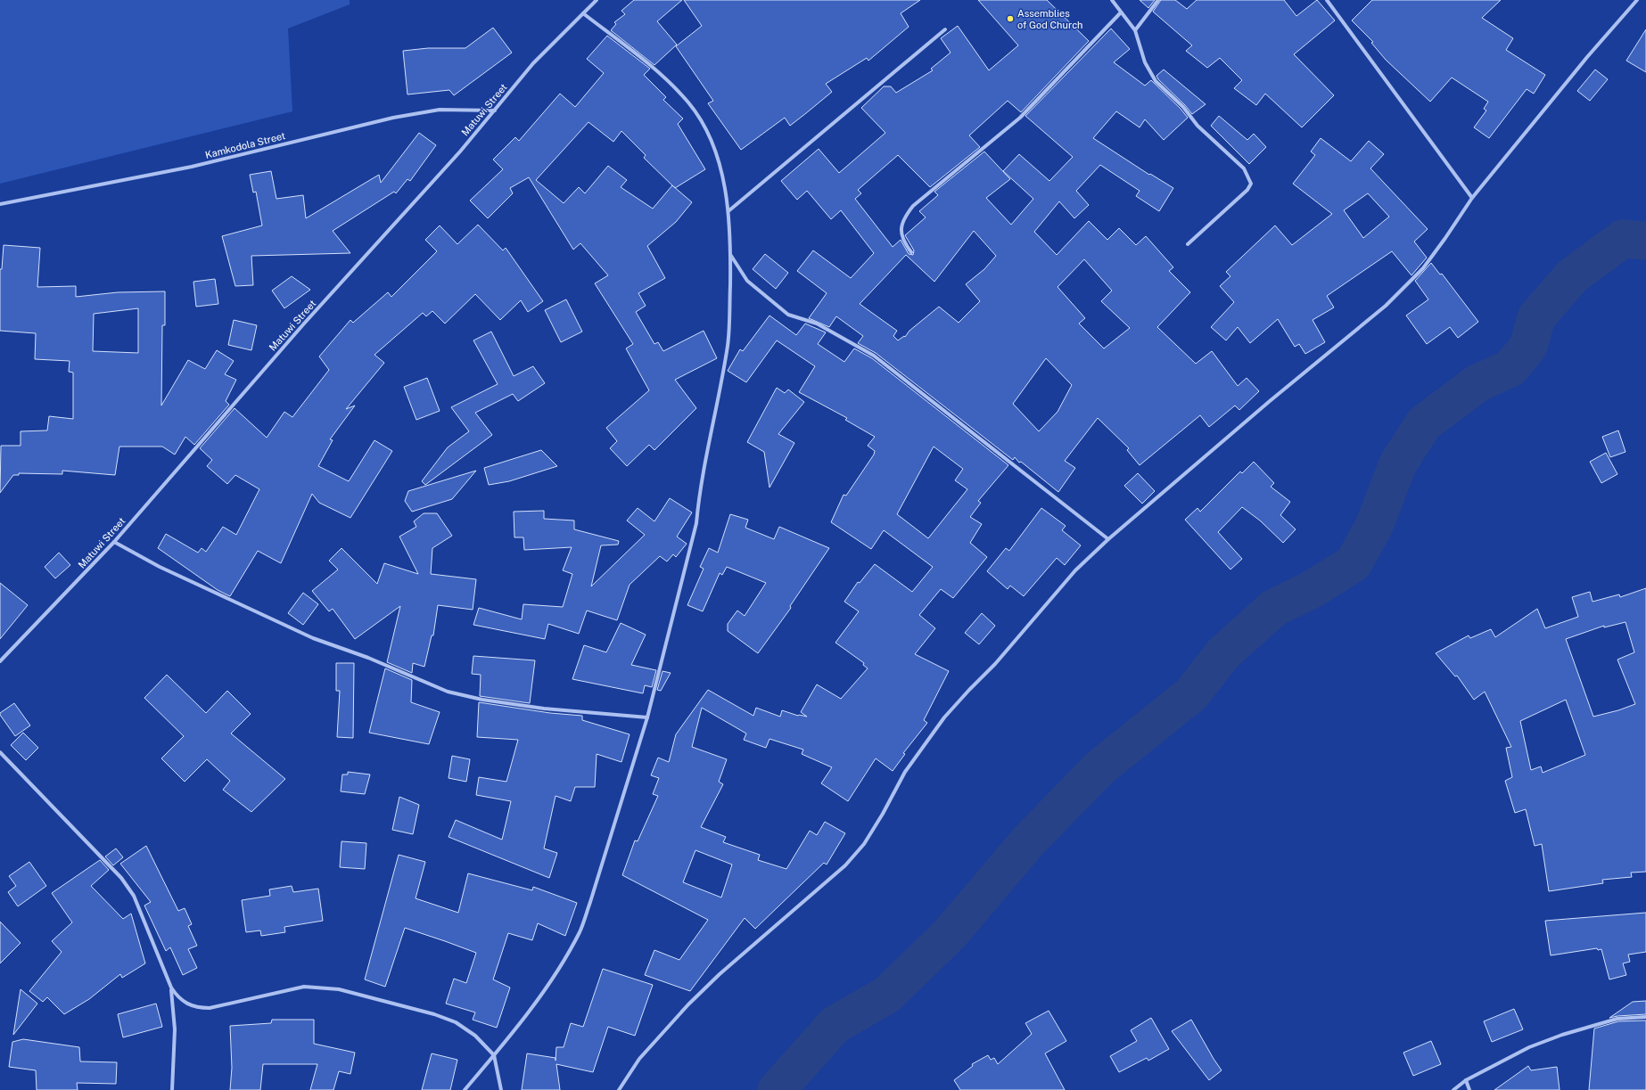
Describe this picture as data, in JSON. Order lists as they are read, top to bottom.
{
  "streets": {
    "street": ["Matuwi Street", "Kamkodola Street"]
  },
  "crossings": [
    ["Matuwi Street", "Kamkodola Street"]
  ],
  "places": ["Assemblies of God Church"]
}
